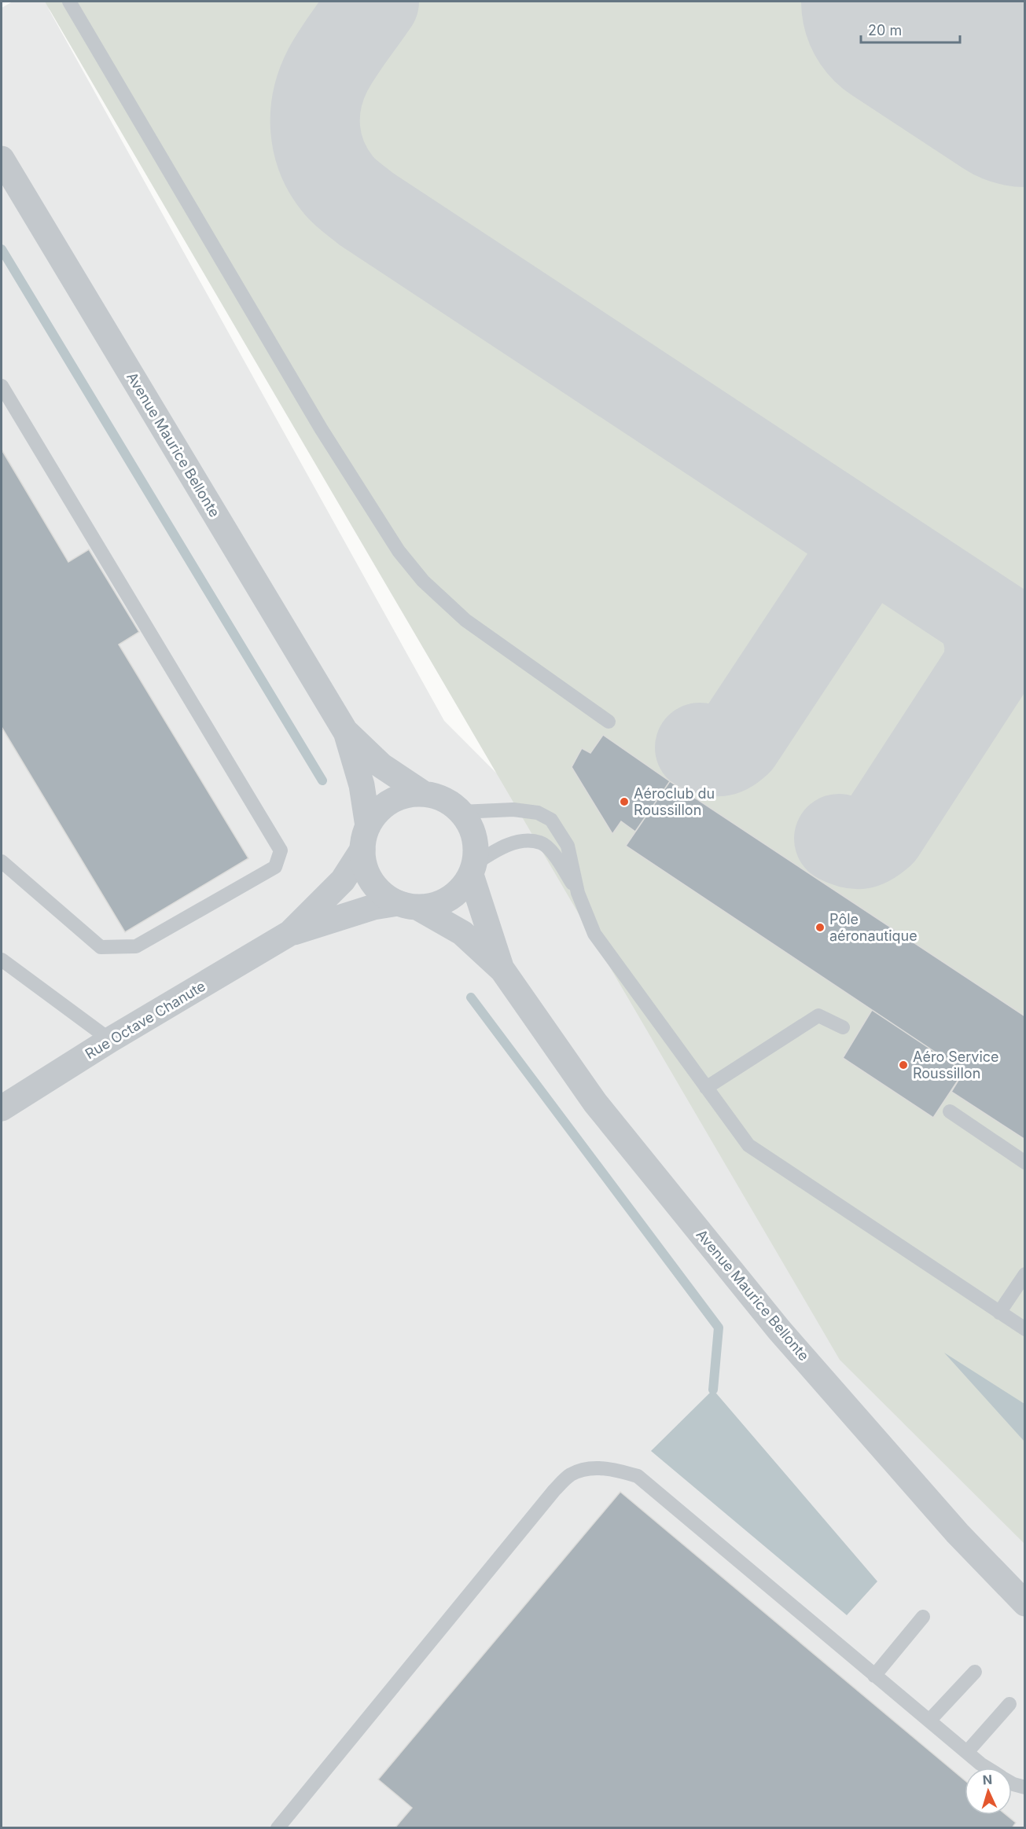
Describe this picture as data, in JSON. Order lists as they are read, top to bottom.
{
  "streets": {
    "street": ["Avenue Maurice Bellonte", "Rue Octave Chanute"]
  },
  "crossings": [
    ["Avenue Maurice Bellonte", "Rue Octave Chanute"]
  ],
  "places": ["Aéroclub du Roussillon", "Pôle aéronautique", "Aéro Service Roussillon"],
  "scale_bar": "20 m",
  "north": "top"
}
